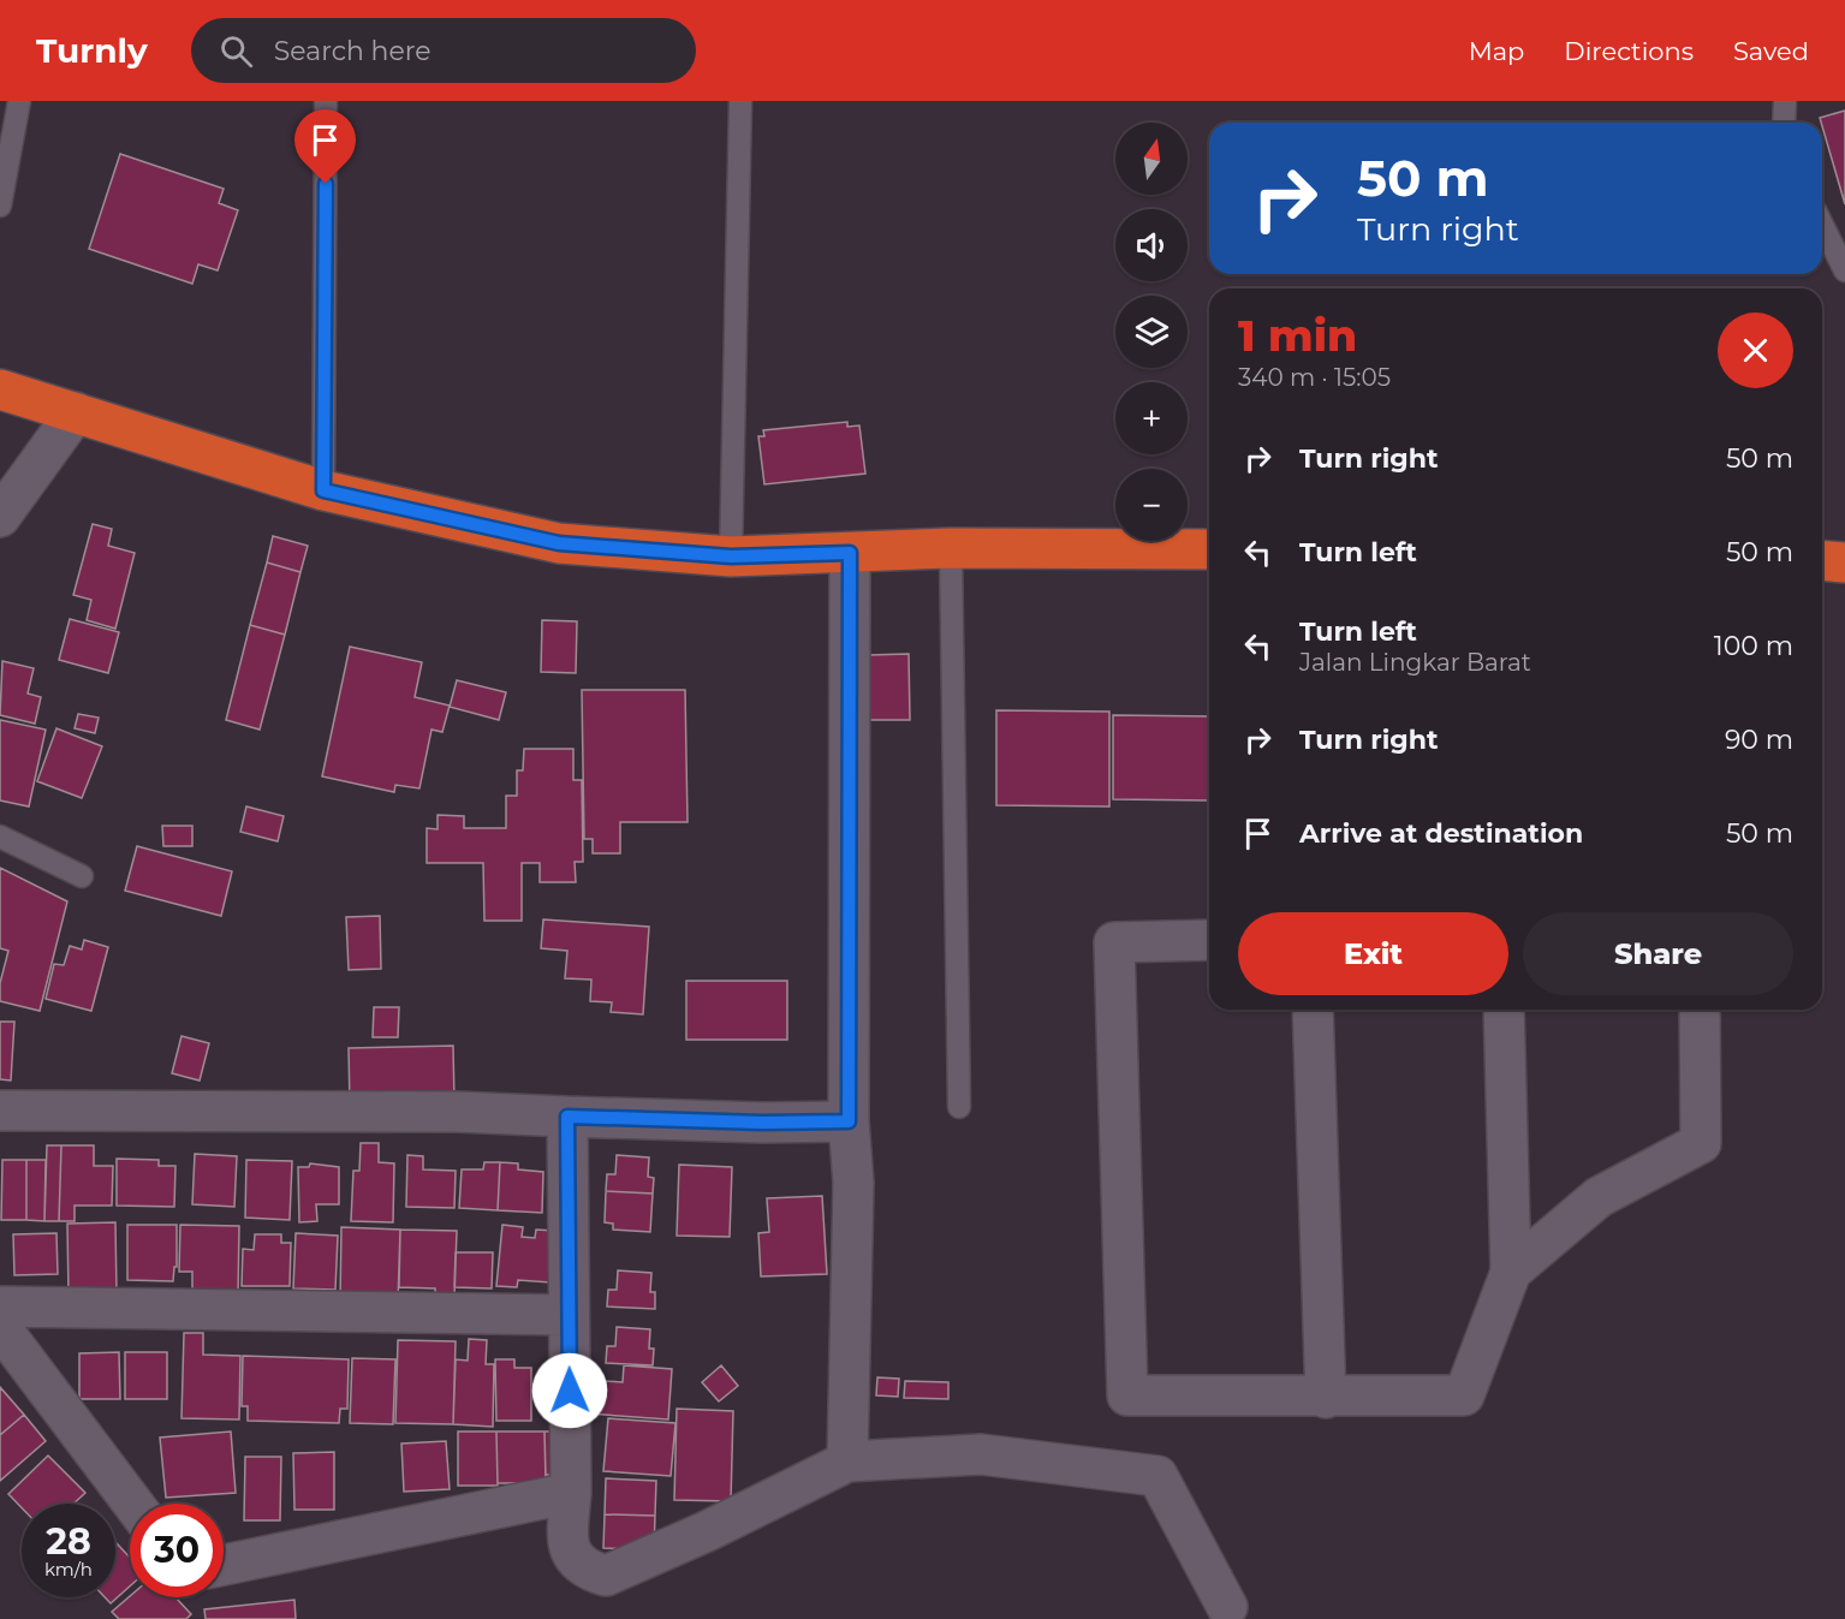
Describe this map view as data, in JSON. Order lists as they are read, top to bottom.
{
  "north": "top",
  "page": {
    "header": "Turnly",
    "search": "Search here",
    "nav": ["Map", "Directions", "Saved"],
    "map_buttons": ["+", "−"],
    "turn": ["50 m", "Turn right"],
    "heading": ["1 min", "340 m · 15:05"],
    "list": [
      {
        "name": "Turn right",
        "value": "50 m"
      },
      {
        "name": "Turn left",
        "value": "50 m"
      },
      {
        "name": "Turn left",
        "note": "Jalan Lingkar Barat",
        "value": "100 m"
      },
      {
        "name": "Turn right",
        "value": "90 m"
      },
      {
        "name": "Arrive at destination",
        "value": "50 m"
      }
    ],
    "buttons": ["Exit", "Share"],
    "speed": "28 km/h",
    "limit": "30"
  }
}
